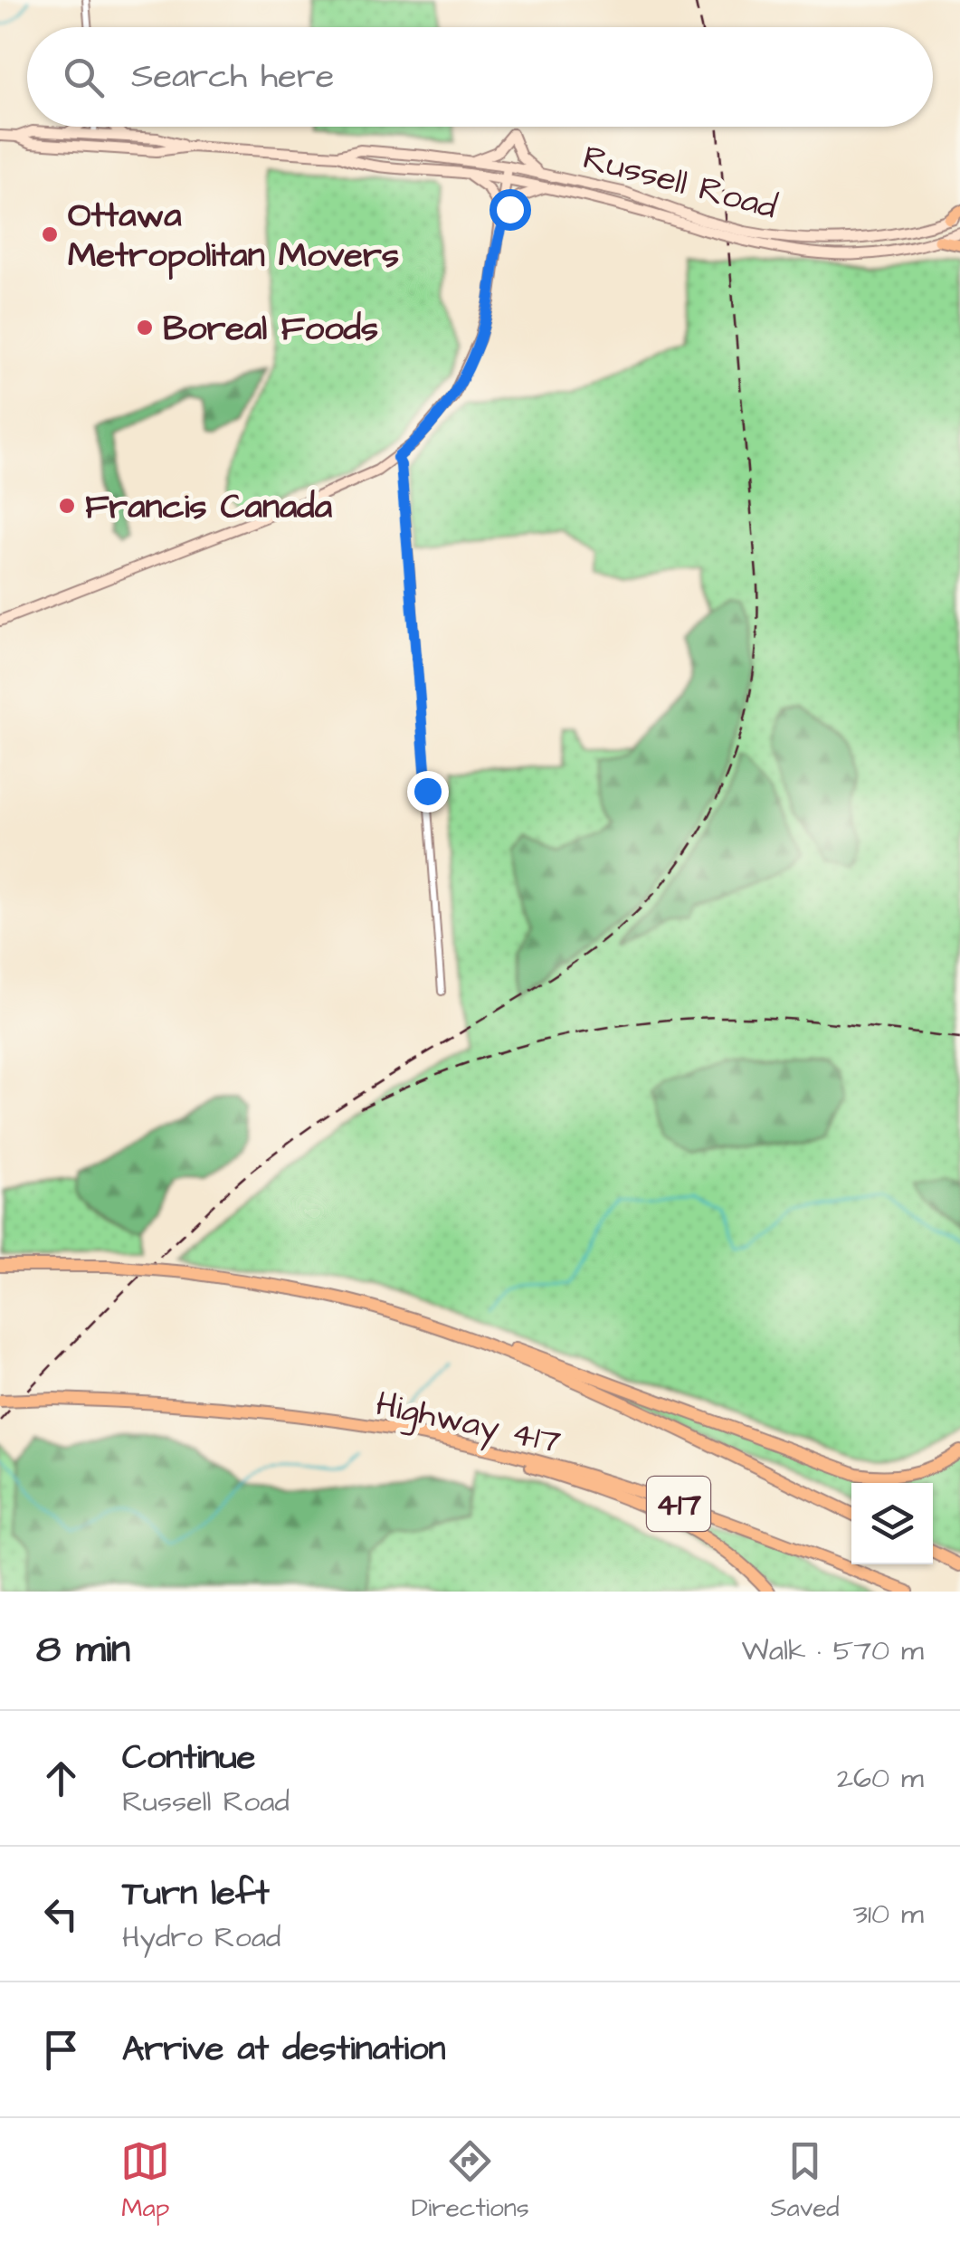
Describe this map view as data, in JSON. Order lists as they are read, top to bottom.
{
  "streets": {
    "highway": ["Highway 417", "417"],
    "main road": ["Russell Road"]
  },
  "places": ["Ottawa Metropolitan Movers", "Boreal Foods", "Francis Canada"],
  "page": {
    "search": "Search here",
    "heading": ["8 min", "Walk · 570 m"],
    "list": [
      ["Continue", "Russell Road", "260 m"],
      ["Turn left", "Hydro Road", "310 m"],
      "Arrive at destination"
    ],
    "nav": ["Map", "Directions", "Saved"]
  }
}
